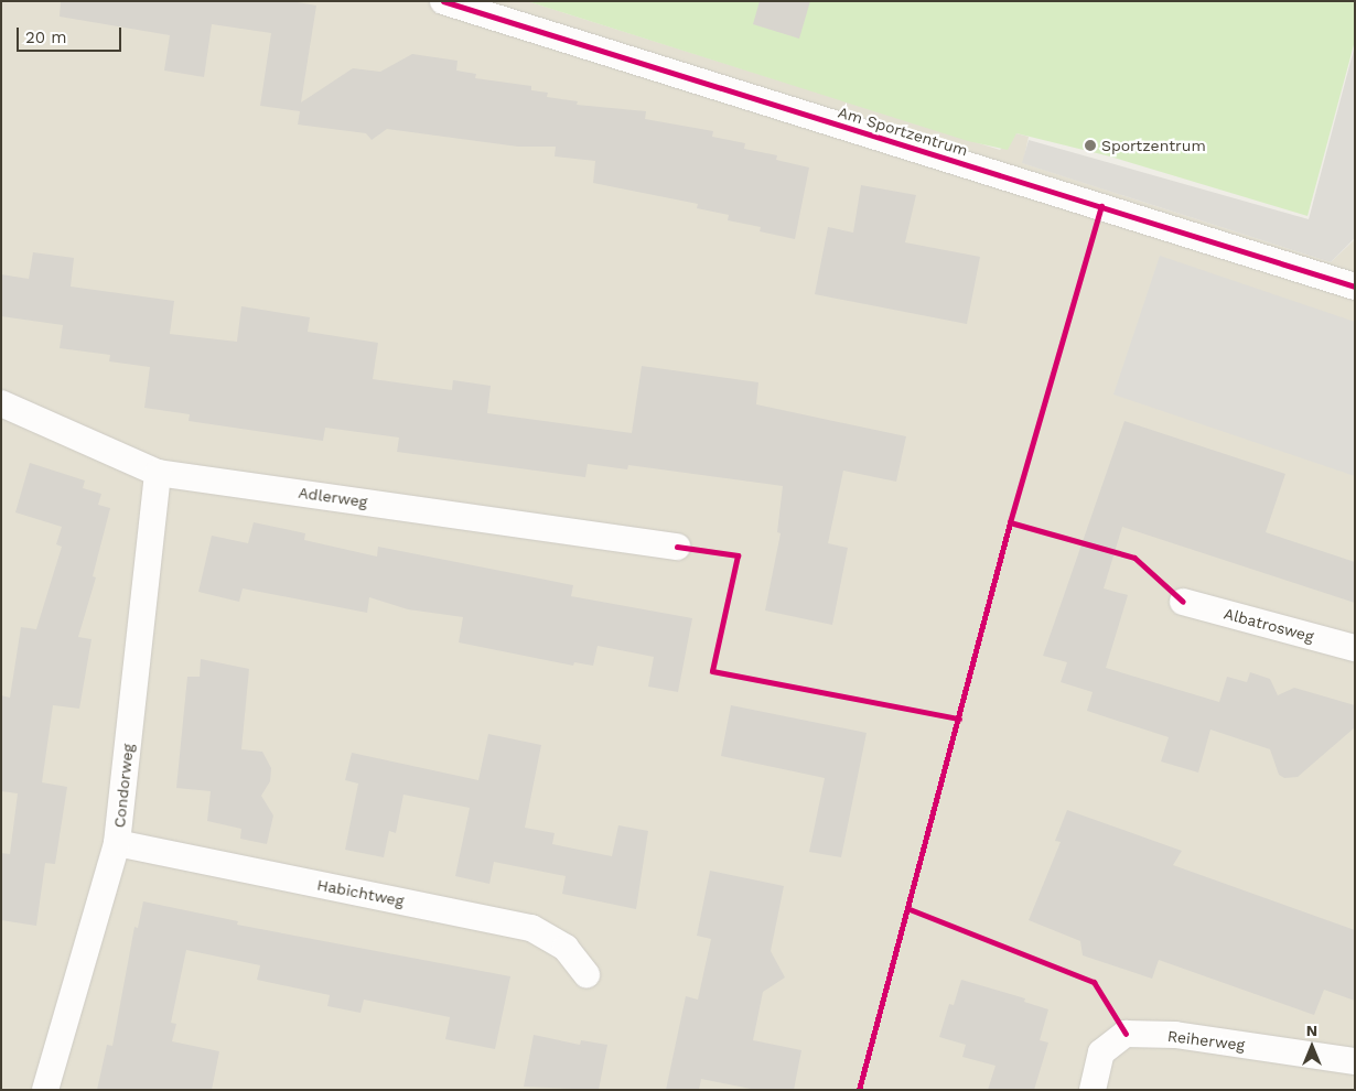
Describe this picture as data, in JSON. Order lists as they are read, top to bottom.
{
  "streets": {
    "street": [
      "Am Sportzentrum",
      "Adlerweg",
      "Albatrosweg",
      "Condorweg",
      "Habichtweg",
      "Reiherweg"
    ]
  },
  "crossings": [
    ["Adlerweg", "Condorweg"],
    ["Condorweg", "Habichtweg"]
  ],
  "places": ["Sportzentrum"],
  "scale_bar": "20 m",
  "north": "top"
}
